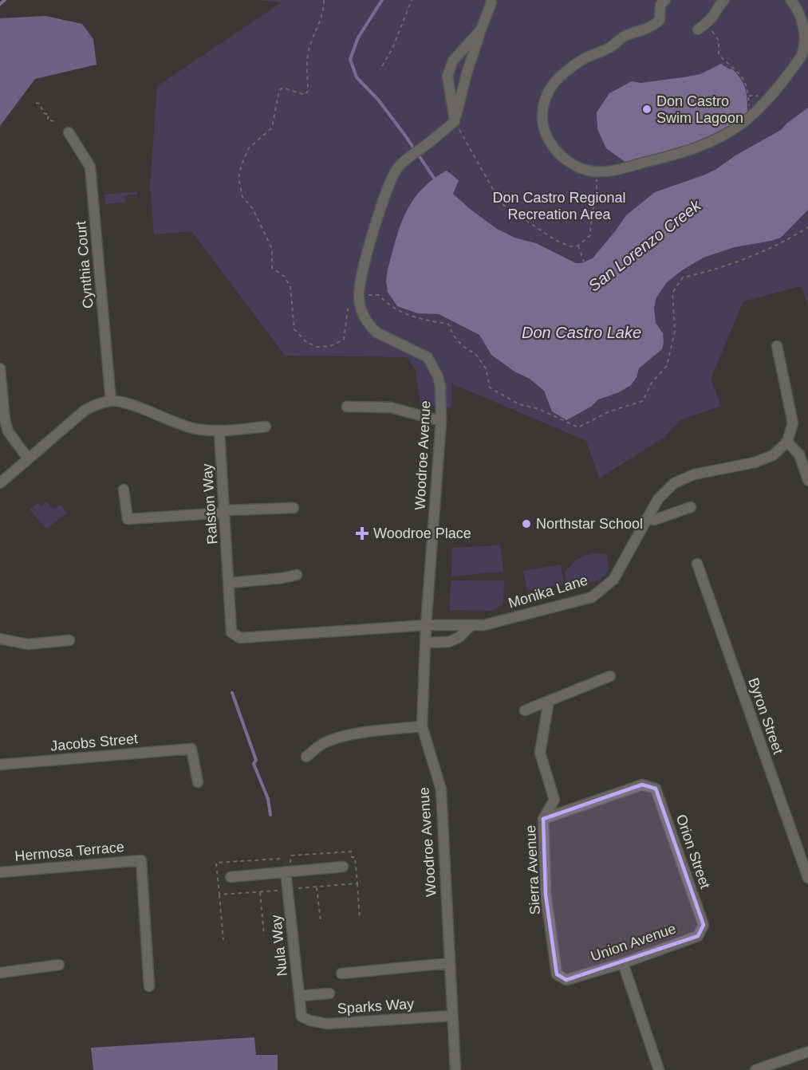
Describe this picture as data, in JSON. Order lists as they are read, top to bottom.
{
  "streets": {
    "street": [
      "Cynthia Court",
      "Woodroe Avenue",
      "Ralston Way",
      "Monika Lane",
      "Byron Street",
      "Jacobs Street",
      "Hermosa Terrace",
      "Orion Street",
      "Sierra Avenue",
      "Union Avenue",
      "Nula Way",
      "Sparks Way"
    ]
  },
  "crossings": [
    ["Woodroe Avenue", "Ralston Way"],
    ["Woodroe Avenue", "Monika Lane"],
    ["Woodroe Avenue", "Sparks Way"],
    ["Ralston Way", "Monika Lane"],
    ["Orion Street", "Sierra Avenue"],
    ["Orion Street", "Union Avenue"],
    ["Sierra Avenue", "Union Avenue"],
    ["Nula Way", "Sparks Way"]
  ],
  "water": ["San Lorenzo Creek", "Don Castro Lake"],
  "parks": ["Don Castro Regional Recreation Area"],
  "places": {
    "other": ["Don Castro Swim Lagoon", "Northstar School"],
    "health": ["Woodroe Place"]
  }
}
